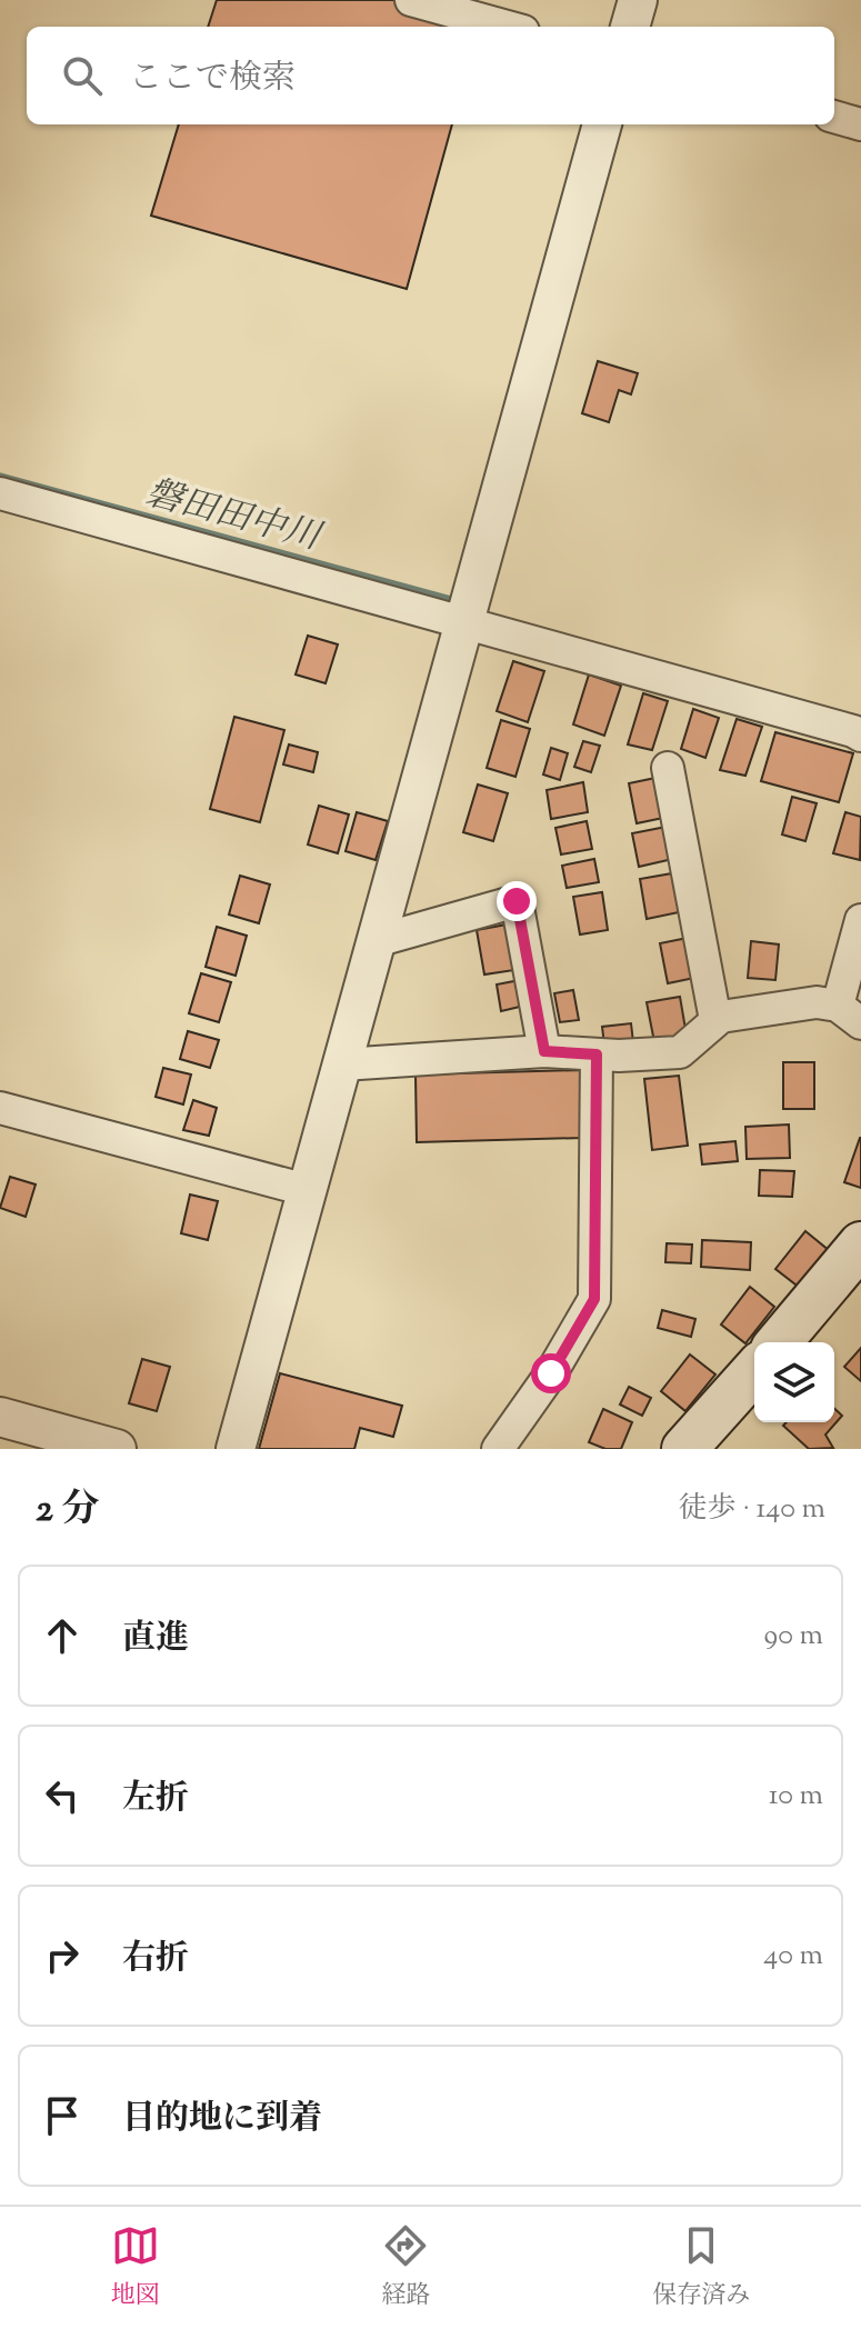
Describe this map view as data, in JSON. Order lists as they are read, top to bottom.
{
  "water": ["磐田田中川"],
  "page": {
    "search": "ここで検索",
    "heading": ["2 分", "徒歩 · 140 m"],
    "list": [
      ["直進", "90 m"],
      ["左折", "10 m"],
      ["右折", "40 m"],
      "目的地に到着"
    ],
    "nav": ["地図", "経路", "保存済み"]
  }
}
